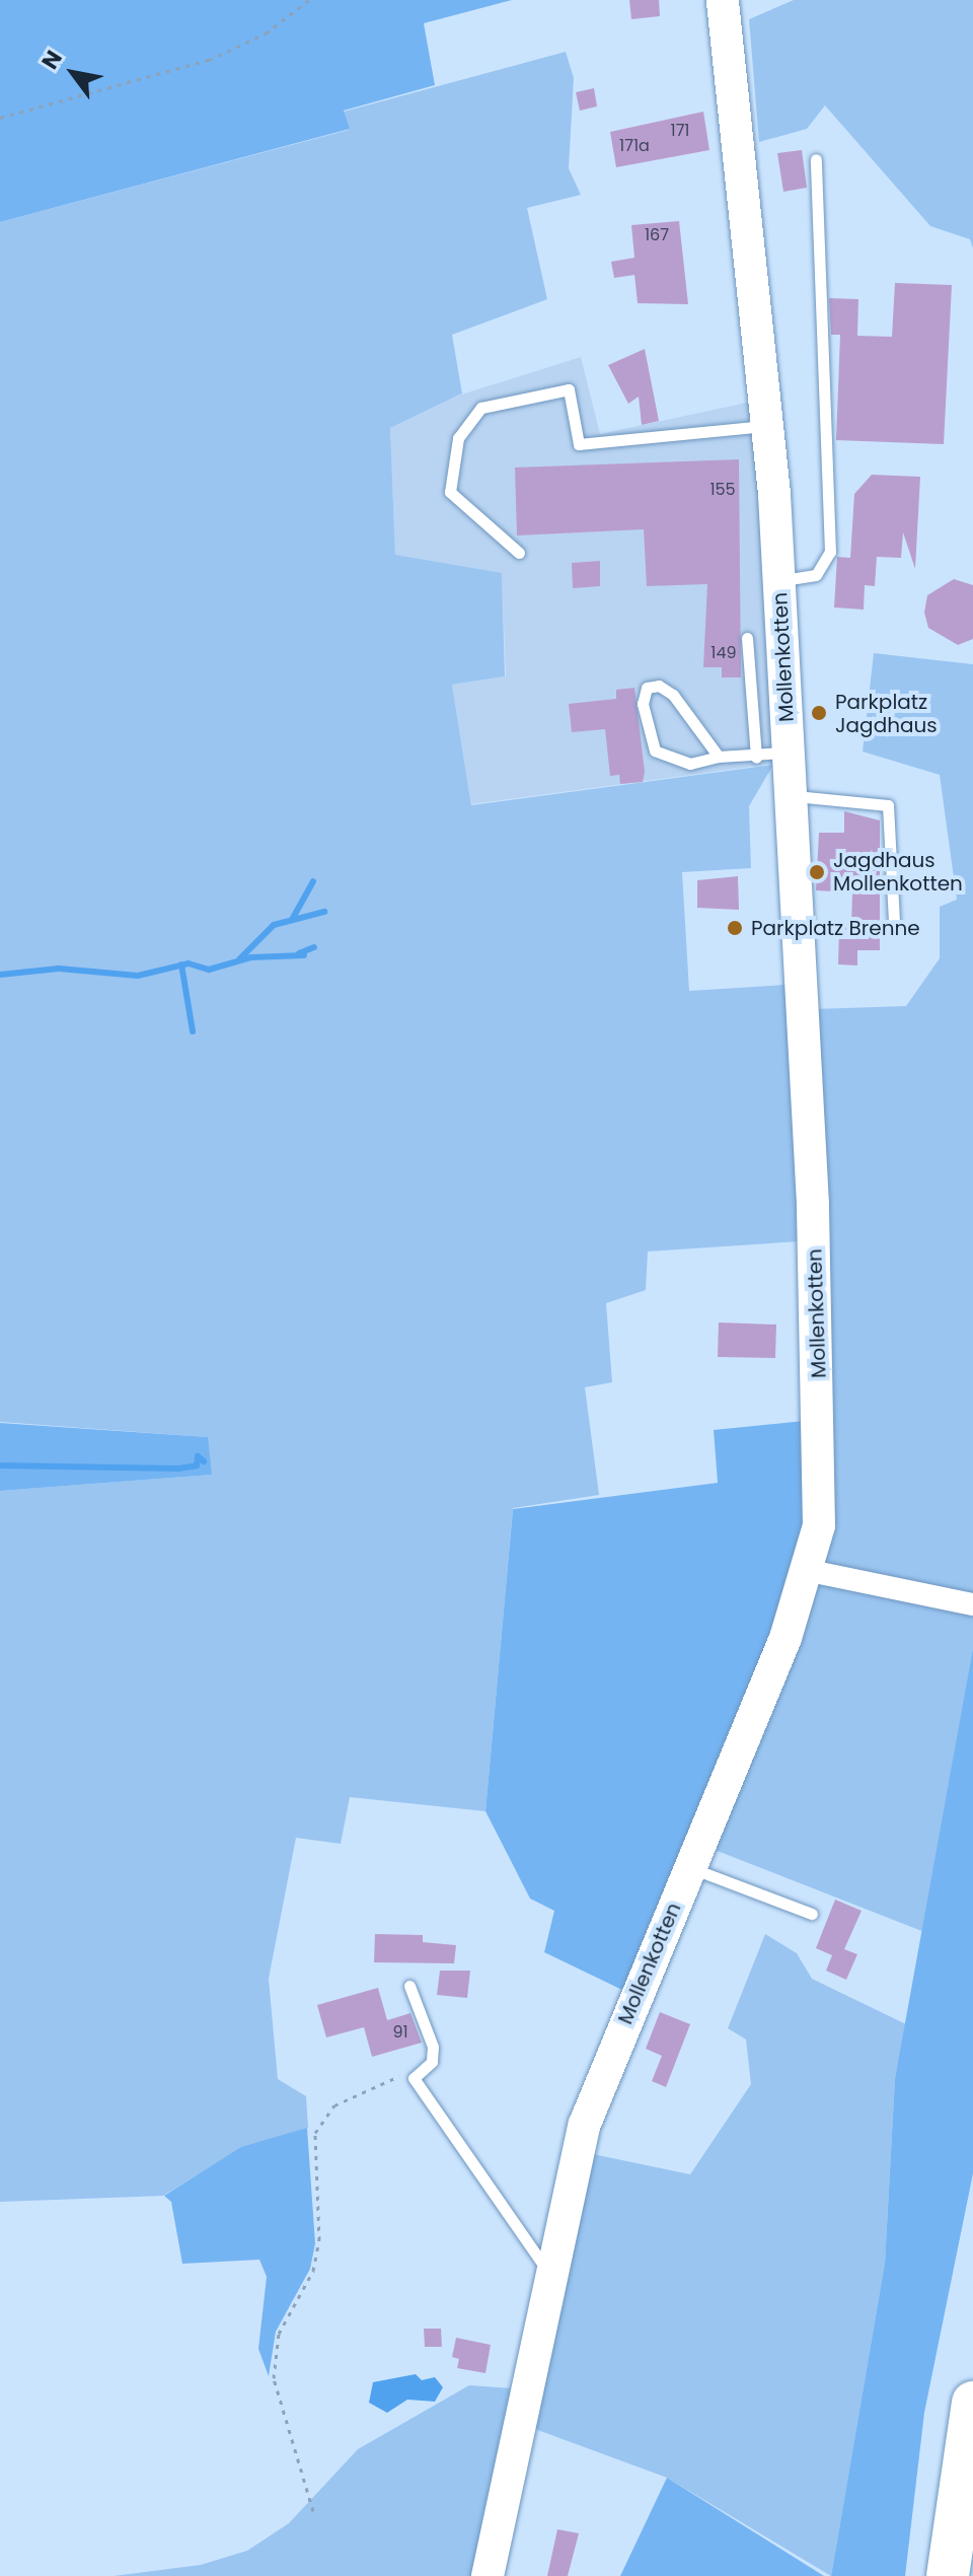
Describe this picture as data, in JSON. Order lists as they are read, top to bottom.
{
  "streets": {
    "main road": ["Mollenkotten"]
  },
  "places": ["Parkplatz Jagdhaus", "Jagdhaus Mollenkotten", "Parkplatz Brenne"],
  "house_numbers": [
    "171",
    "171a",
    "167",
    "155",
    "149",
    "91"
  ],
  "north": "top left"
}
